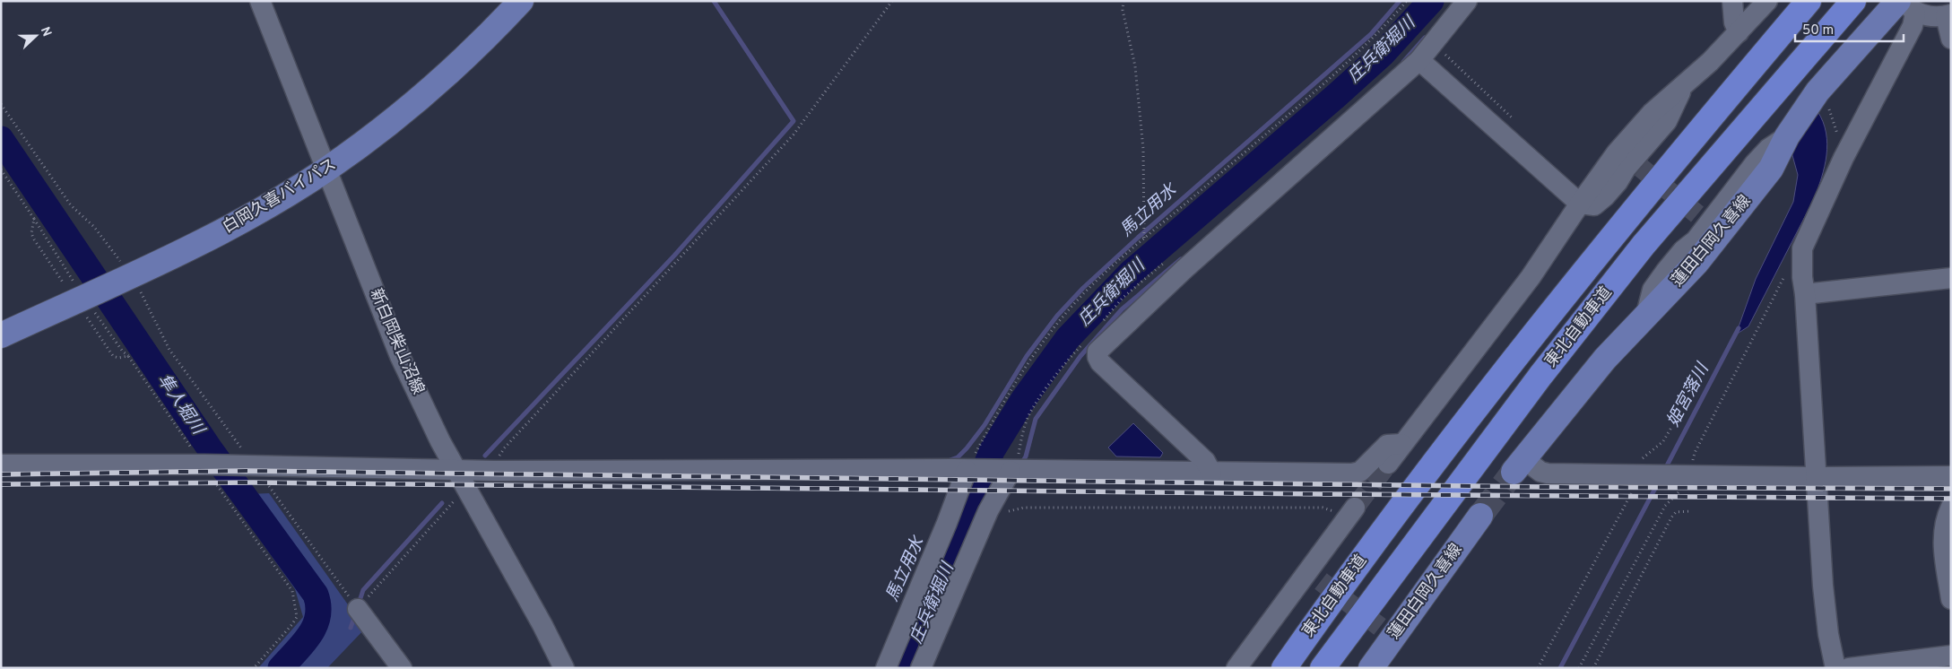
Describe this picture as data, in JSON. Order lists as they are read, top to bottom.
{
  "streets": {
    "highway": ["東北自動車道"],
    "main road": ["白岡久喜バイパス", "蓮田白岡久喜線"],
    "street": ["新白岡柴山沼線"]
  },
  "crossings": [
    ["白岡久喜バイパス", "新白岡柴山沼線"]
  ],
  "water": [
    "庄兵衛堀川",
    "馬立用水",
    "姫宮落川",
    "隼人堀川"
  ],
  "scale_bar": "50 m",
  "north": "right"
}
